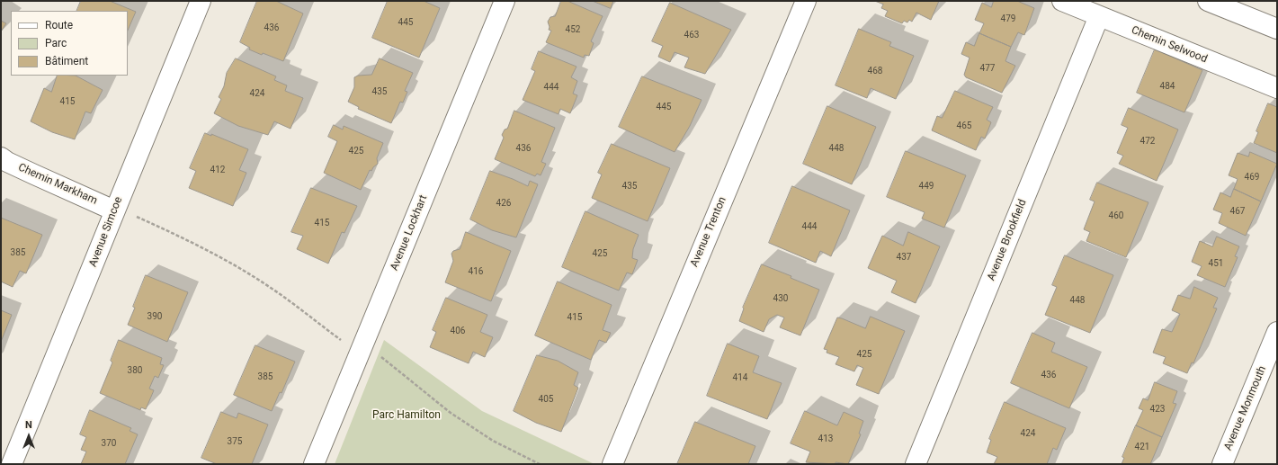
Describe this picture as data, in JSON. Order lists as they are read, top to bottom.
{
  "streets": {
    "street": [
      "Chemin Selwood",
      "Chemin Markham",
      "Avenue Simcoe",
      "Avenue Trenton",
      "Avenue Lockhart",
      "Avenue Brookfield",
      "Avenue Monmouth"
    ]
  },
  "crossings": [
    ["Chemin Selwood", "Avenue Brookfield"],
    ["Chemin Markham", "Avenue Simcoe"]
  ],
  "parks": ["Parc Hamilton"],
  "house_numbers": [
    "479",
    "445",
    "436",
    "452",
    "463",
    "477",
    "468",
    "484",
    "444",
    "435",
    "424",
    "415",
    "445",
    "465",
    "472",
    "436",
    "448",
    "425",
    "412",
    "469",
    "435",
    "449",
    "426",
    "467",
    "460",
    "415",
    "444",
    "385",
    "425",
    "437",
    "451",
    "416",
    "430",
    "448",
    "390",
    "415",
    "406",
    "425",
    "380",
    "436",
    "385",
    "414",
    "405",
    "423",
    "424",
    "413",
    "375",
    "370",
    "421"
  ],
  "legend": ["Route", "Parc", "Bâtiment"],
  "north": "top"
}
